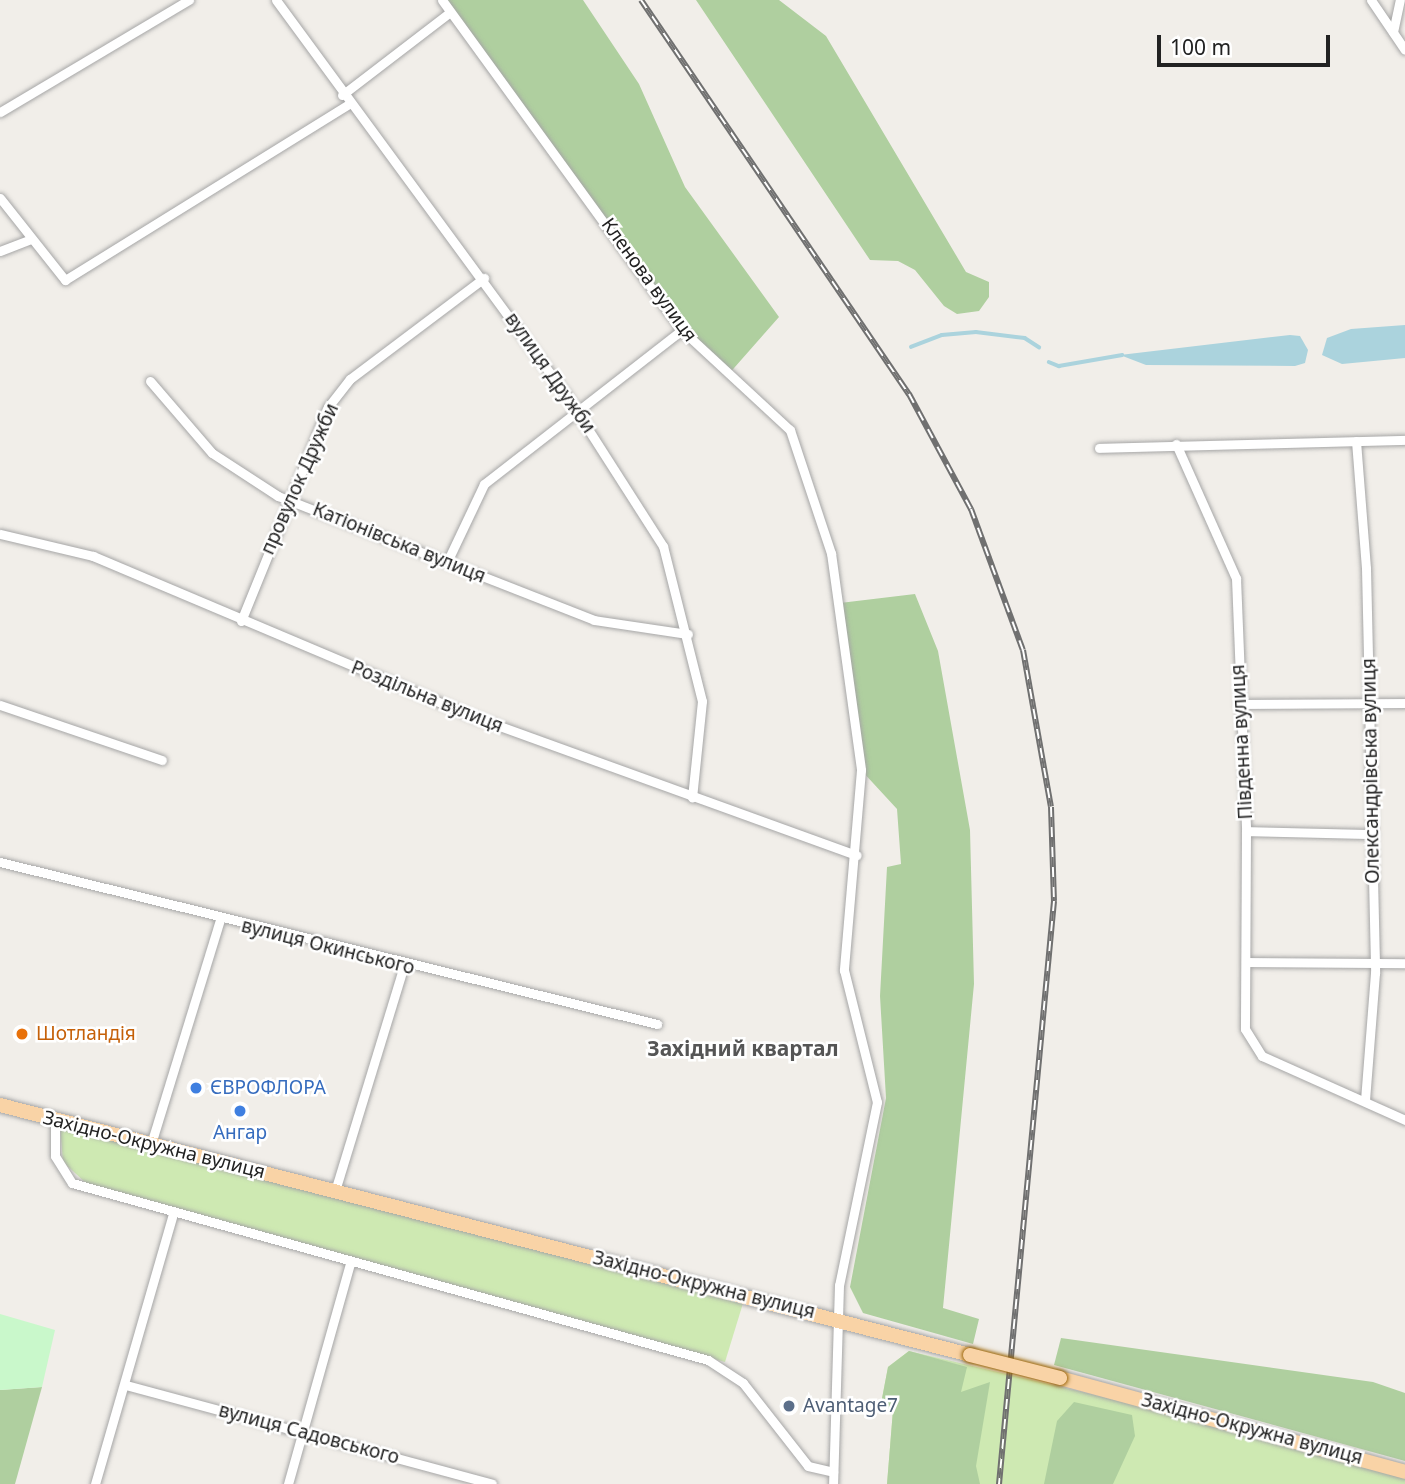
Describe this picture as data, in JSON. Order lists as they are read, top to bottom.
{
  "streets": {
    "main road": ["Західно-Окружна вулиця"],
    "street": [
      "Кленова вулиця",
      "вулиця Дружби",
      "провулок Дружби",
      "Катіонівська вулиця",
      "Роздільна вулиця",
      "Південна вулиця",
      "Олександрівська вулиця",
      "вулиця Окинського",
      "вулиця Садовського"
    ]
  },
  "crossings": [
    ["Кленова вулиця", "Роздільна вулиця"],
    ["Кленова вулиця", "Західно-Окружна вулиця"],
    ["вулиця Дружби", "провулок Дружби"],
    ["вулиця Дружби", "Катіонівська вулиця"],
    ["вулиця Дружби", "Роздільна вулиця"],
    ["провулок Дружби", "Катіонівська вулиця"],
    ["провулок Дружби", "Роздільна вулиця"],
    ["Південна вулиця", "Олександрівська вулиця"]
  ],
  "districts": ["Західний квартал"],
  "places": [
    "Шотландія",
    "ЄВРОФЛОРА",
    "Ангар",
    "Avantage7"
  ],
  "scale_bar": "100 m"
}
